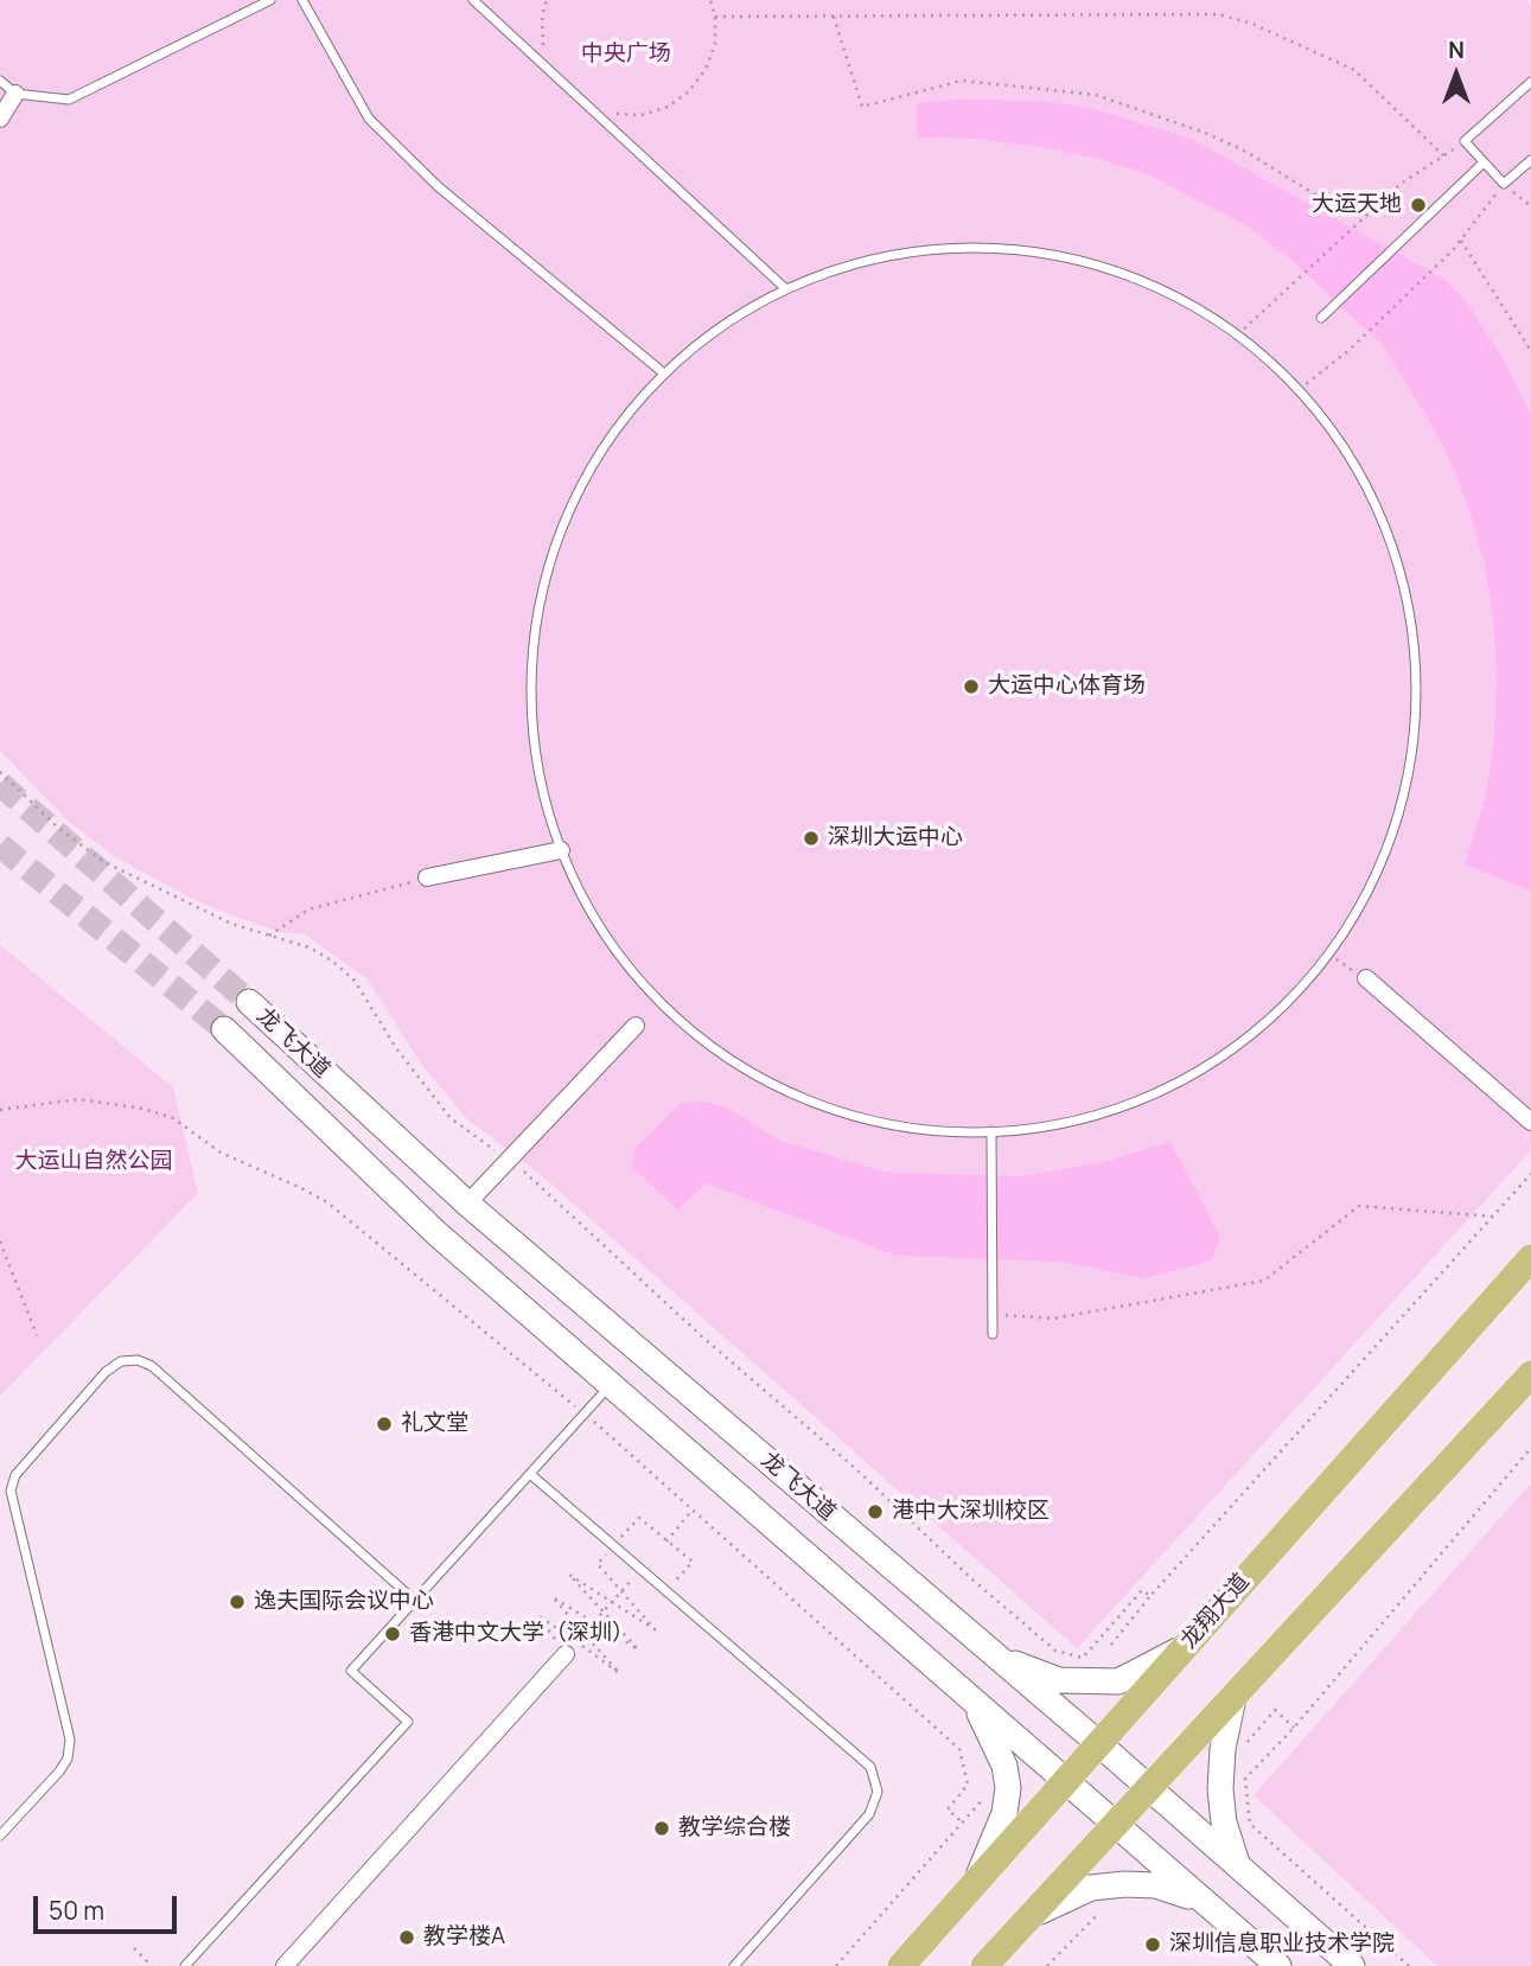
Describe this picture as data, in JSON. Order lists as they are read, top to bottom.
{
  "streets": {
    "main road": ["龙飞大道", "龙翔大道"]
  },
  "crossings": [
    ["龙飞大道", "龙翔大道"]
  ],
  "parks": ["中央广场", "大运山自然公园"],
  "places": [
    "大运天地",
    "大运中心体育场",
    "深圳大运中心",
    "礼文堂",
    "港中大深圳校区",
    "逸夫国际会议中心",
    "香港中文大学（深圳）",
    "教学综合楼",
    "教学楼A",
    "深圳信息职业技术学院"
  ],
  "scale_bar": "50 m",
  "north": "top"
}
